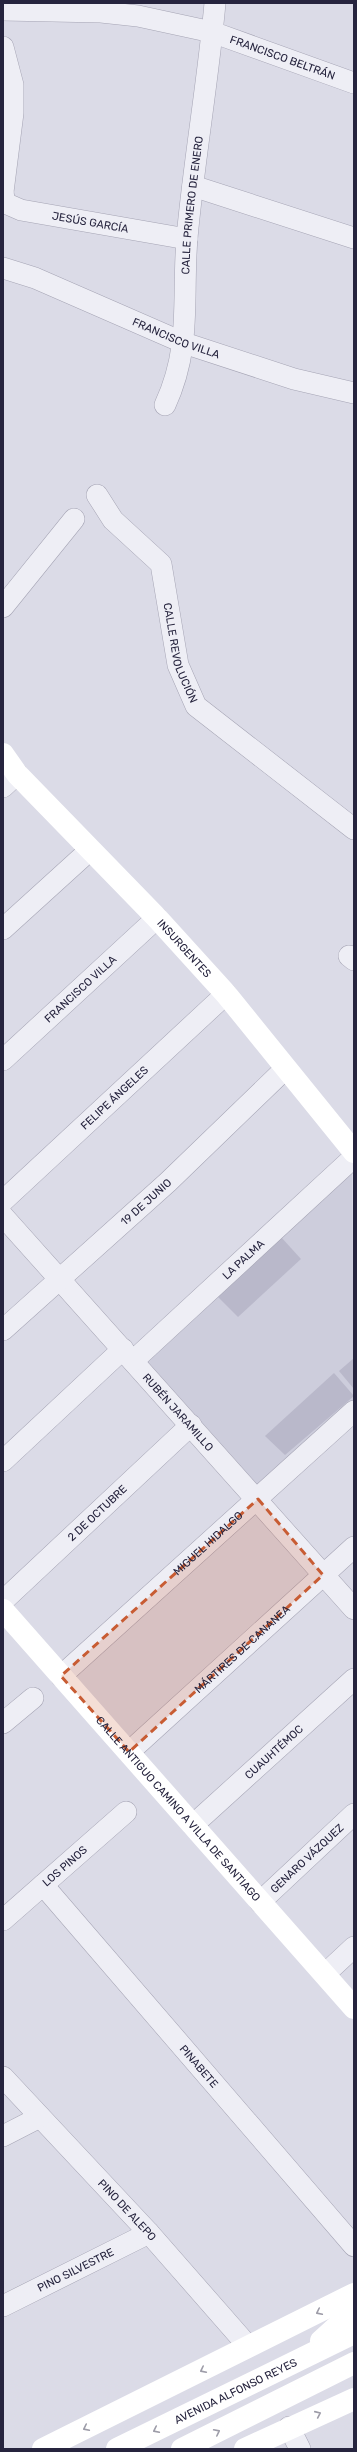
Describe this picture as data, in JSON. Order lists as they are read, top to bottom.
{
  "streets": {
    "street": [
      "FRANCISCO BELTRÁN",
      "CALLE PRIMERO DE ENERO",
      "JESÚS GARCÍA",
      "FRANCISCO VILLA",
      "CALLE REVOLUCIÓN",
      "INSURGENTES",
      "FELIPE ÁNGELES",
      "19 DE JUNIO",
      "LA PALMA",
      "RUBÉN JARAMILLO",
      "2 DE OCTUBRE",
      "MIGUEL HIDALGO",
      "MÁRTIRES DE CANANEA",
      "CUAUHTÉMOC",
      "CALLE ANTIGUO CAMINO A VILLA DE SANTIAGO",
      "GENARO VÁZQUEZ",
      "LOS PINOS",
      "PINABETE",
      "PINO DE ALEPO",
      "PINO SILVESTRE",
      "AVENIDA ALFONSO REYES"
    ]
  },
  "crossings": [
    ["FRANCISCO BELTRÁN", "CALLE PRIMERO DE ENERO"],
    ["CALLE PRIMERO DE ENERO", "JESÚS GARCÍA"],
    ["CALLE PRIMERO DE ENERO", "FRANCISCO VILLA"],
    ["FRANCISCO VILLA", "INSURGENTES"],
    ["INSURGENTES", "FELIPE ÁNGELES"],
    ["INSURGENTES", "19 DE JUNIO"],
    ["19 DE JUNIO", "RUBÉN JARAMILLO"],
    ["LA PALMA", "RUBÉN JARAMILLO"],
    ["RUBÉN JARAMILLO", "2 DE OCTUBRE"],
    ["RUBÉN JARAMILLO", "MIGUEL HIDALGO"],
    ["RUBÉN JARAMILLO", "MÁRTIRES DE CANANEA"],
    ["MIGUEL HIDALGO", "CALLE ANTIGUO CAMINO A VILLA DE SANTIAGO"],
    ["MÁRTIRES DE CANANEA", "CALLE ANTIGUO CAMINO A VILLA DE SANTIAGO"],
    ["CUAUHTÉMOC", "CALLE ANTIGUO CAMINO A VILLA DE SANTIAGO"],
    ["CALLE ANTIGUO CAMINO A VILLA DE SANTIAGO", "GENARO VÁZQUEZ"],
    ["LOS PINOS", "PINABETE"],
    ["PINO DE ALEPO", "PINO SILVESTRE"]
  ]
}
